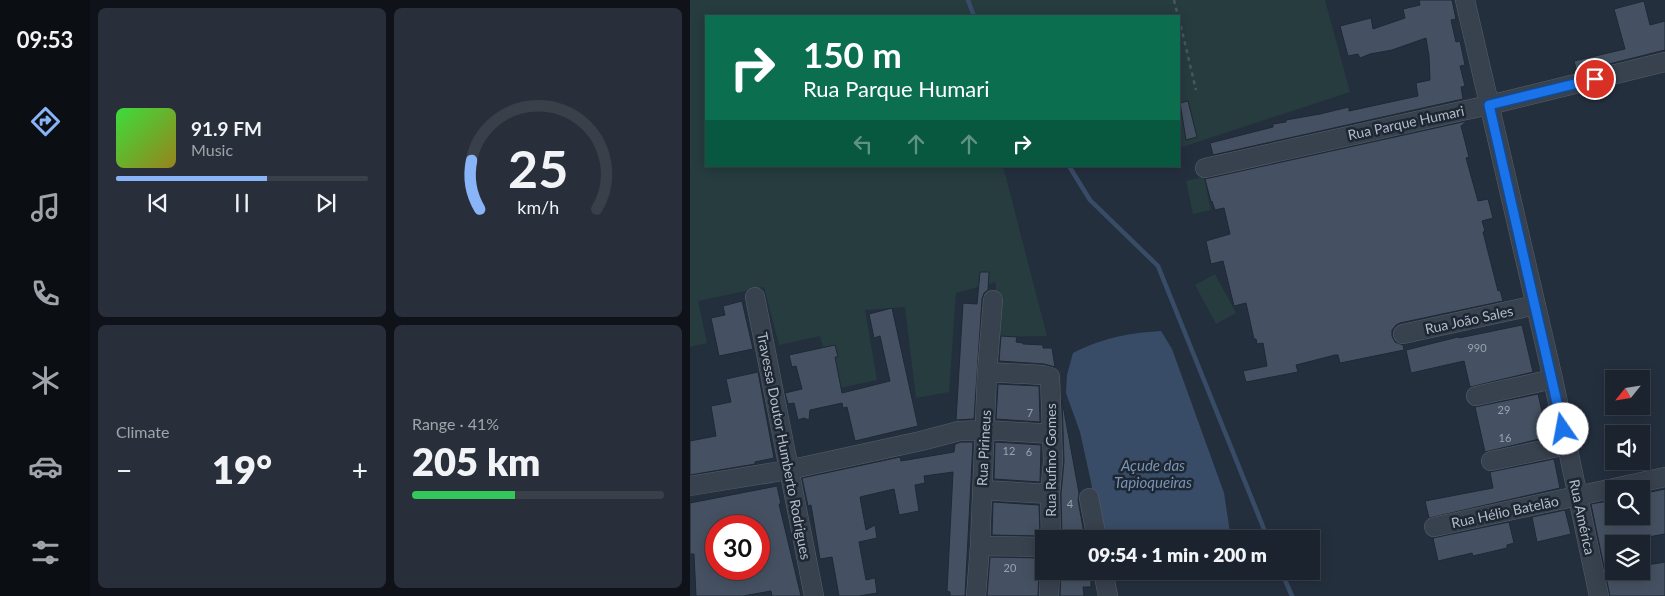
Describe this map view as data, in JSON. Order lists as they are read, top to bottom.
{
  "streets": {
    "street": [
      "Rua Parque Humari",
      "Rua João Sales",
      "Travessa Doutor Humberto Rodrigues",
      "Rua Pirineus",
      "Rua Rufino Gomes",
      "Rua Hélio Batelão",
      "Rua América"
    ]
  },
  "crossings": [
    ["Rua Parque Humari", "Rua América"],
    ["Rua João Sales", "Rua América"],
    ["Rua Pirineus", "Rua Rufino Gomes"],
    ["Rua Hélio Batelão", "Rua América"]
  ],
  "water": ["Açude das Tapioqueiras"],
  "house_numbers": [
    "990",
    "29",
    "7",
    "16",
    "12",
    "6",
    "4",
    "20"
  ],
  "north": "bottom left",
  "page": {
    "tabs": "09:53",
    "turn": ["150 m", "Rua Parque Humari"],
    "song": ["91.9 FM", "Music"],
    "tile": [
      "Climate",
      ["Range · 41%", "205 km"]
    ],
    "heat": ["−", "19°", "+"],
    "limit": "30",
    "trip": "09:54 · 1 min · 200 m",
    "gauge": ["25", "km/h"]
  }
}
